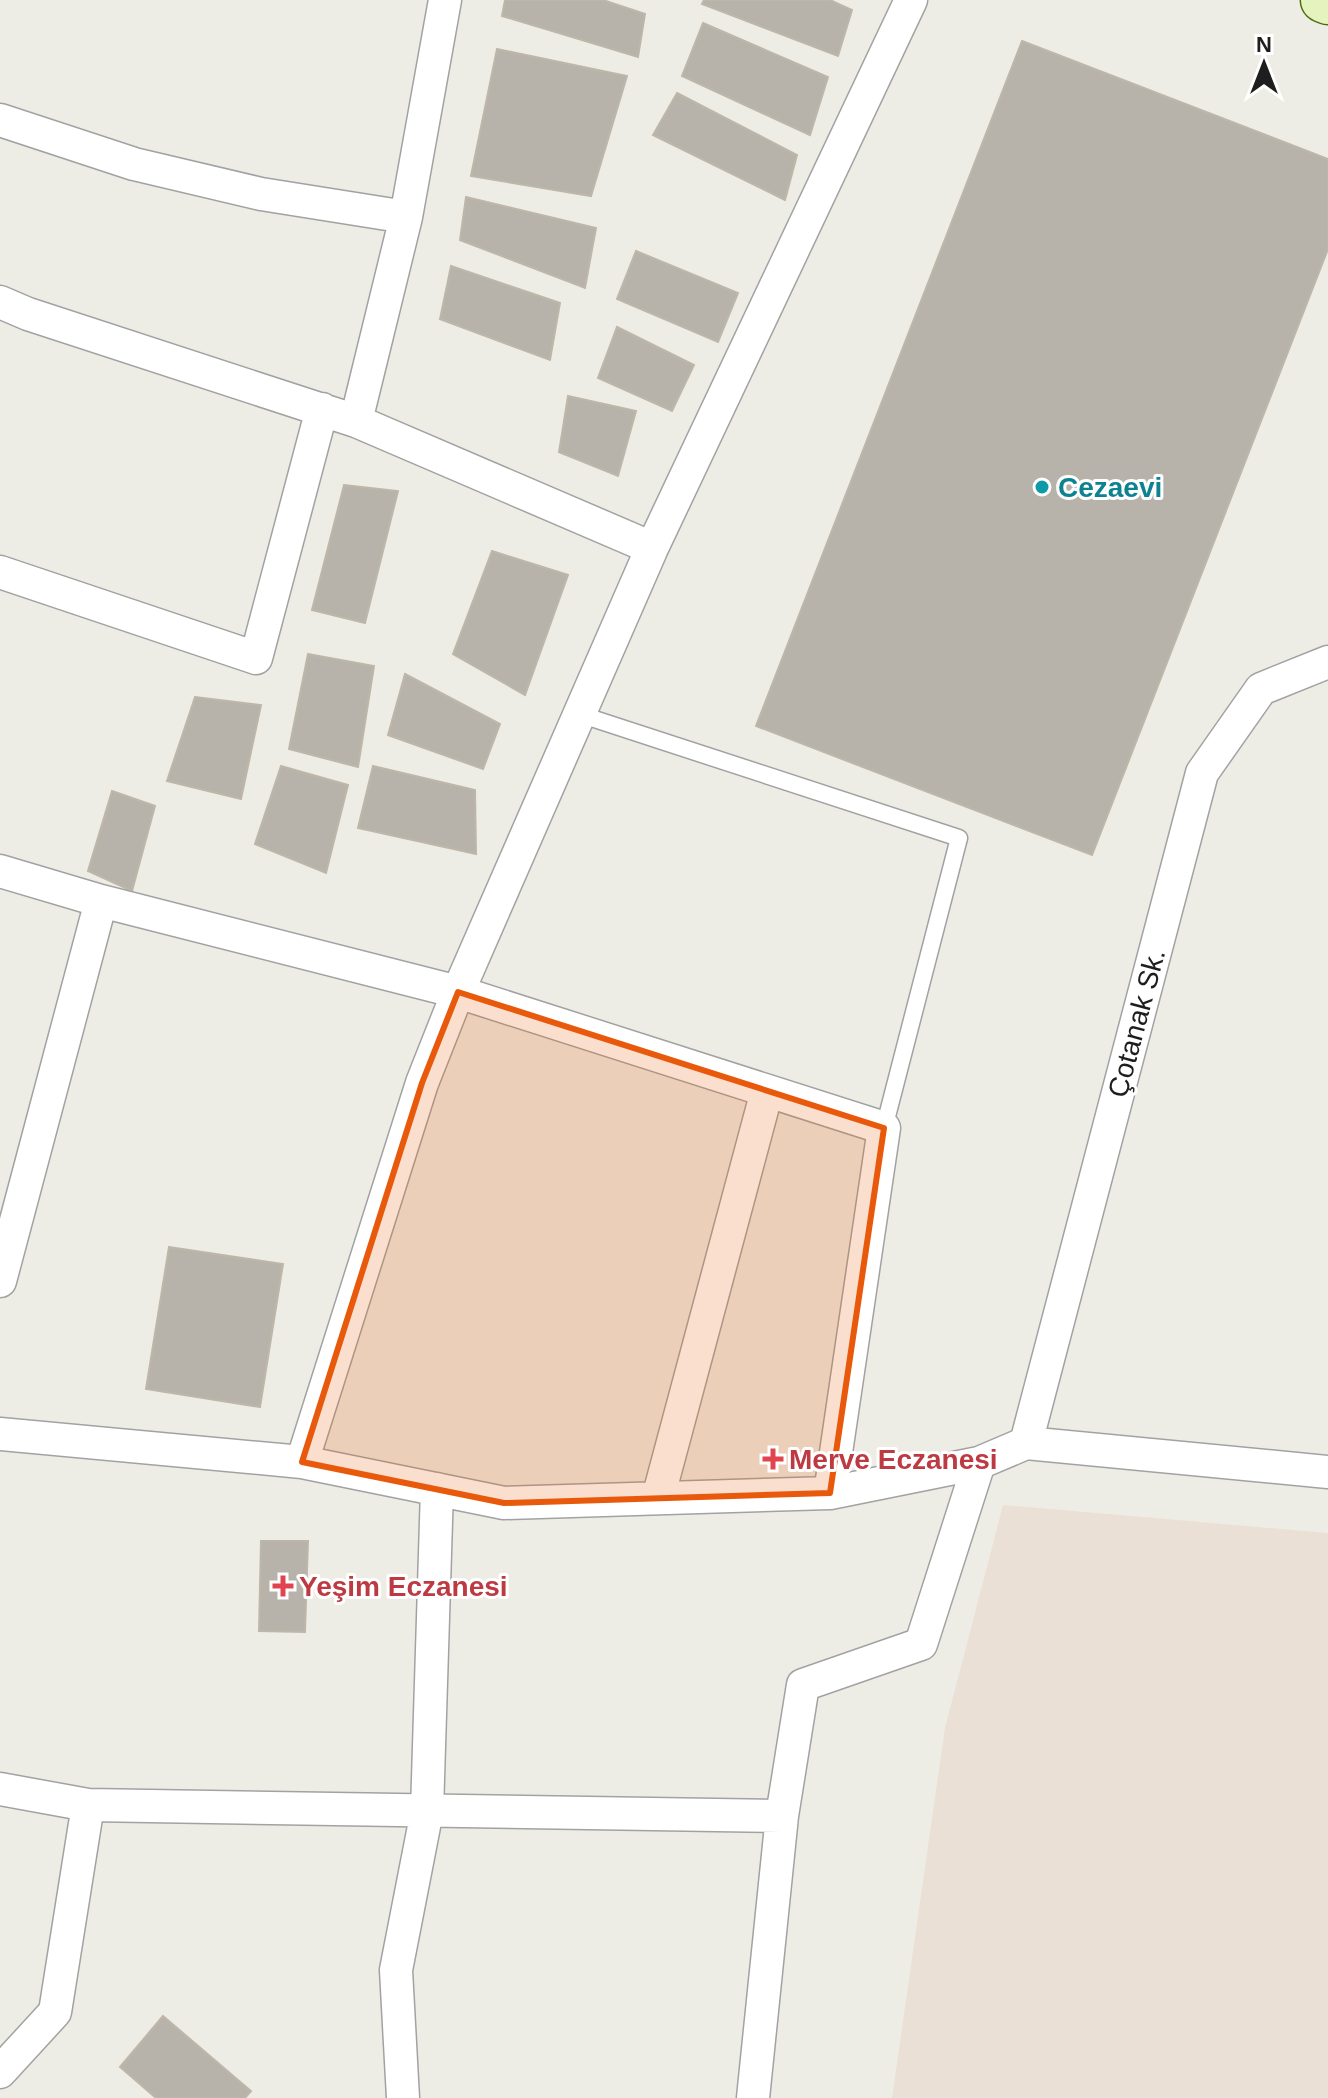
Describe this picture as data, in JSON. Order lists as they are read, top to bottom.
{
  "streets": {
    "street": ["Çotanak Sk."]
  },
  "places": {
    "other": ["Cezaevi"],
    "health": ["Merve Eczanesi", "Yeşim Eczanesi"]
  },
  "north": "top"
}
